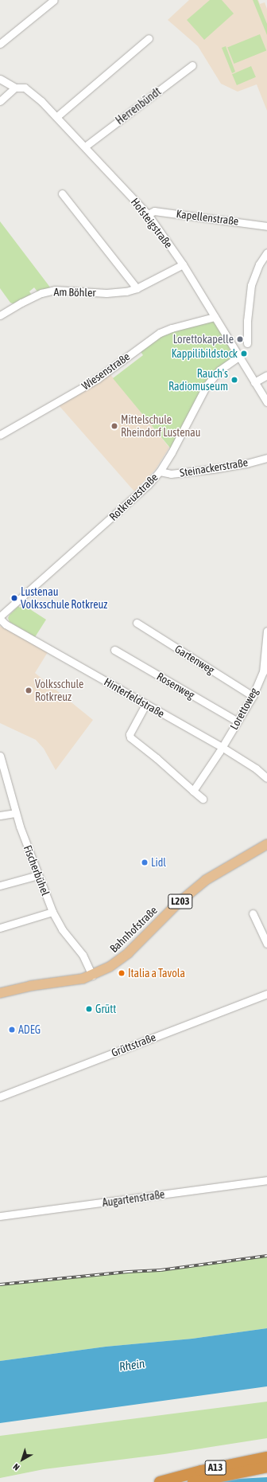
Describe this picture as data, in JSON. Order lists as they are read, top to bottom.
{
  "streets": {
    "highway": ["A13"],
    "main road": ["L203", "Bahnhofstraße"],
    "street": [
      "Herrenbündt",
      "Kapellenstraße",
      "Hofsteigstraße",
      "Am Böhler",
      "Wiesenstraße",
      "Steinackerstraße",
      "Rotkreuzstraße",
      "Gartenweg",
      "Rosenweg",
      "Hinterfeldstraße",
      "Lorettoweg",
      "Fischerbühel",
      "Grüttstraße",
      "Augartenstraße"
    ]
  },
  "crossings": [
    ["Herrenbündt", "Hofsteigstraße"],
    ["Kapellenstraße", "Hofsteigstraße"],
    ["Hofsteigstraße", "Am Böhler"],
    ["Hofsteigstraße", "Wiesenstraße"],
    ["Hofsteigstraße", "Rotkreuzstraße"],
    ["Steinackerstraße", "Rotkreuzstraße"],
    ["Gartenweg", "Lorettoweg"],
    ["Rosenweg", "Lorettoweg"],
    ["Hinterfeldstraße", "Lorettoweg"],
    ["Fischerbühel", "Bahnhofstraße"]
  ],
  "water": ["Rhein"],
  "places": [
    "Lorettokapelle",
    "Kappilibildstock",
    "Rauch's Radiomuseum",
    "Mittelschule Rheindorf Lustenau",
    "Lustenau Volksschule Rotkreuz",
    "Volksschule Rotkreuz",
    "Lidl",
    "Italia a Tavola",
    "Grütt",
    "ADEG"
  ],
  "north": "bottom left"
}
